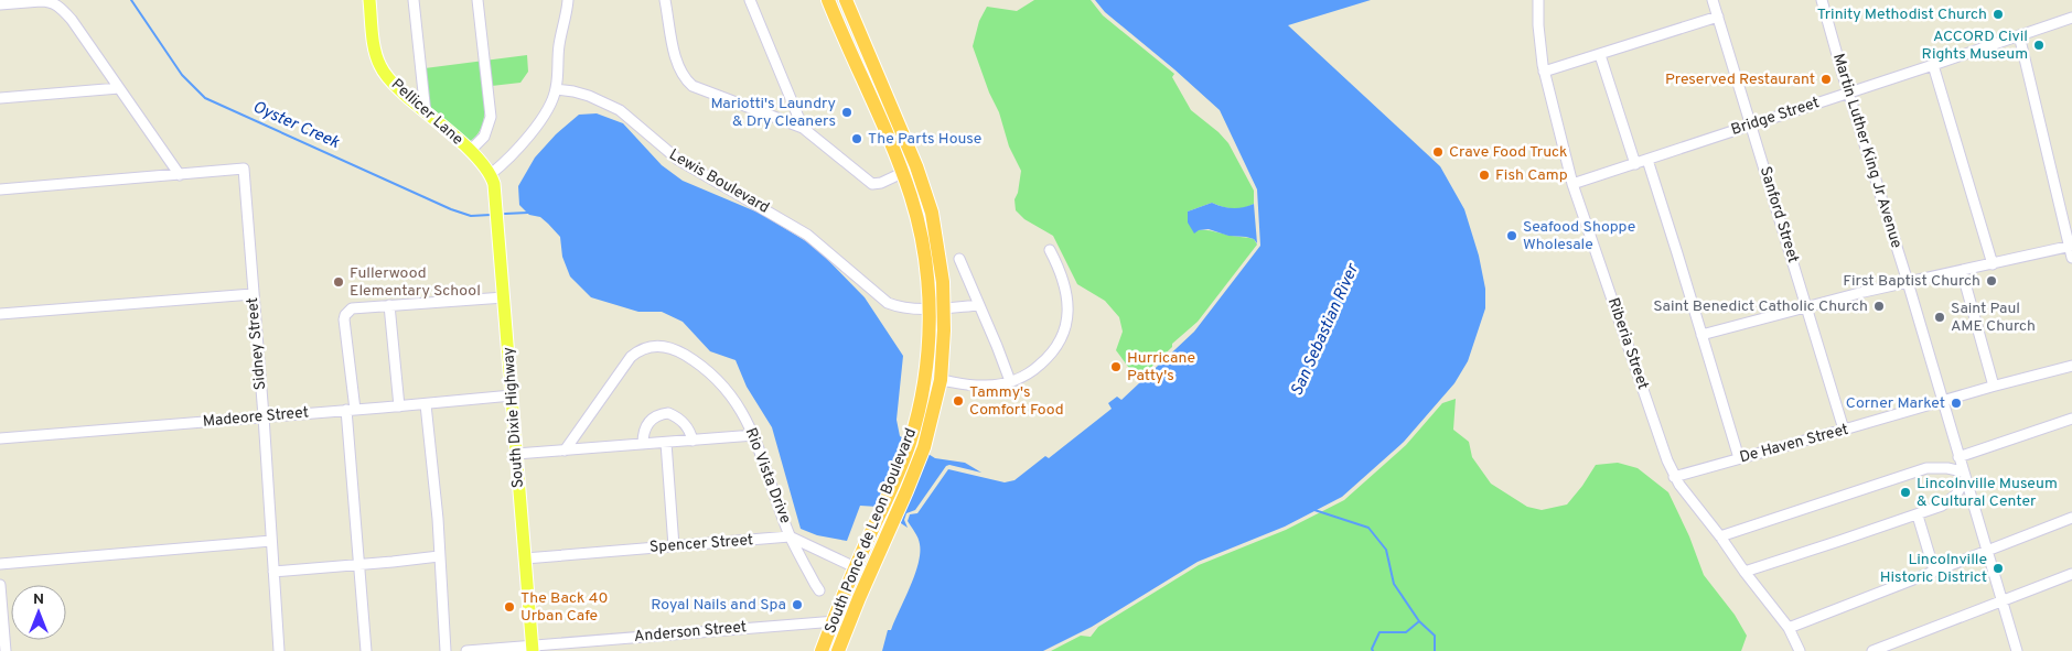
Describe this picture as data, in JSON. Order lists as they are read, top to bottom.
{
  "streets": {
    "highway": ["South Ponce de Leon Boulevard"],
    "main road": ["Pellicer Lane", "South Dixie Highway"],
    "street": [
      "Bridge Street",
      "Martin Luther King Jr Avenue",
      "Lewis Boulevard",
      "Sanford Street",
      "Sidney Street",
      "Riberia Street",
      "Madeore Street",
      "De Haven Street",
      "Rio Vista Drive",
      "Spencer Street",
      "Anderson Street"
    ]
  },
  "crossings": [
    ["Pellicer Lane", "South Dixie Highway"],
    ["Bridge Street", "Martin Luther King Jr Avenue"],
    ["Bridge Street", "Sanford Street"],
    ["Bridge Street", "Riberia Street"],
    ["Martin Luther King Jr Avenue", "De Haven Street"],
    ["Lewis Boulevard", "South Ponce de Leon Boulevard"],
    ["Sanford Street", "De Haven Street"],
    ["Sidney Street", "Madeore Street"],
    ["Riberia Street", "De Haven Street"],
    ["Madeore Street", "South Dixie Highway"],
    ["South Dixie Highway", "Spencer Street"],
    ["South Dixie Highway", "Anderson Street"],
    ["Rio Vista Drive", "Spencer Street"],
    ["South Ponce de Leon Boulevard", "Anderson Street"]
  ],
  "water": ["Oyster Creek", "San Sebastian River"],
  "places": [
    "Trinity Methodist Church",
    "ACCORD Civil Rights Museum",
    "Preserved Restaurant",
    "Mariotti's Laundry & Dry Cleaners",
    "The Parts House",
    "Crave Food Truck",
    "Fish Camp",
    "Seafood Shoppe Wholesale",
    "First Baptist Church",
    "Fullerwood Elementary School",
    "Saint Benedict Catholic Church",
    "Saint Paul AME Church",
    "Hurricane Patty's",
    "Tammy's Comfort Food",
    "Corner Market",
    "Lincolnville Museum & Cultural Center",
    "Lincolnville Historic District",
    "Royal Nails and Spa",
    "The Back 40 Urban Cafe"
  ],
  "north": "top"
}
